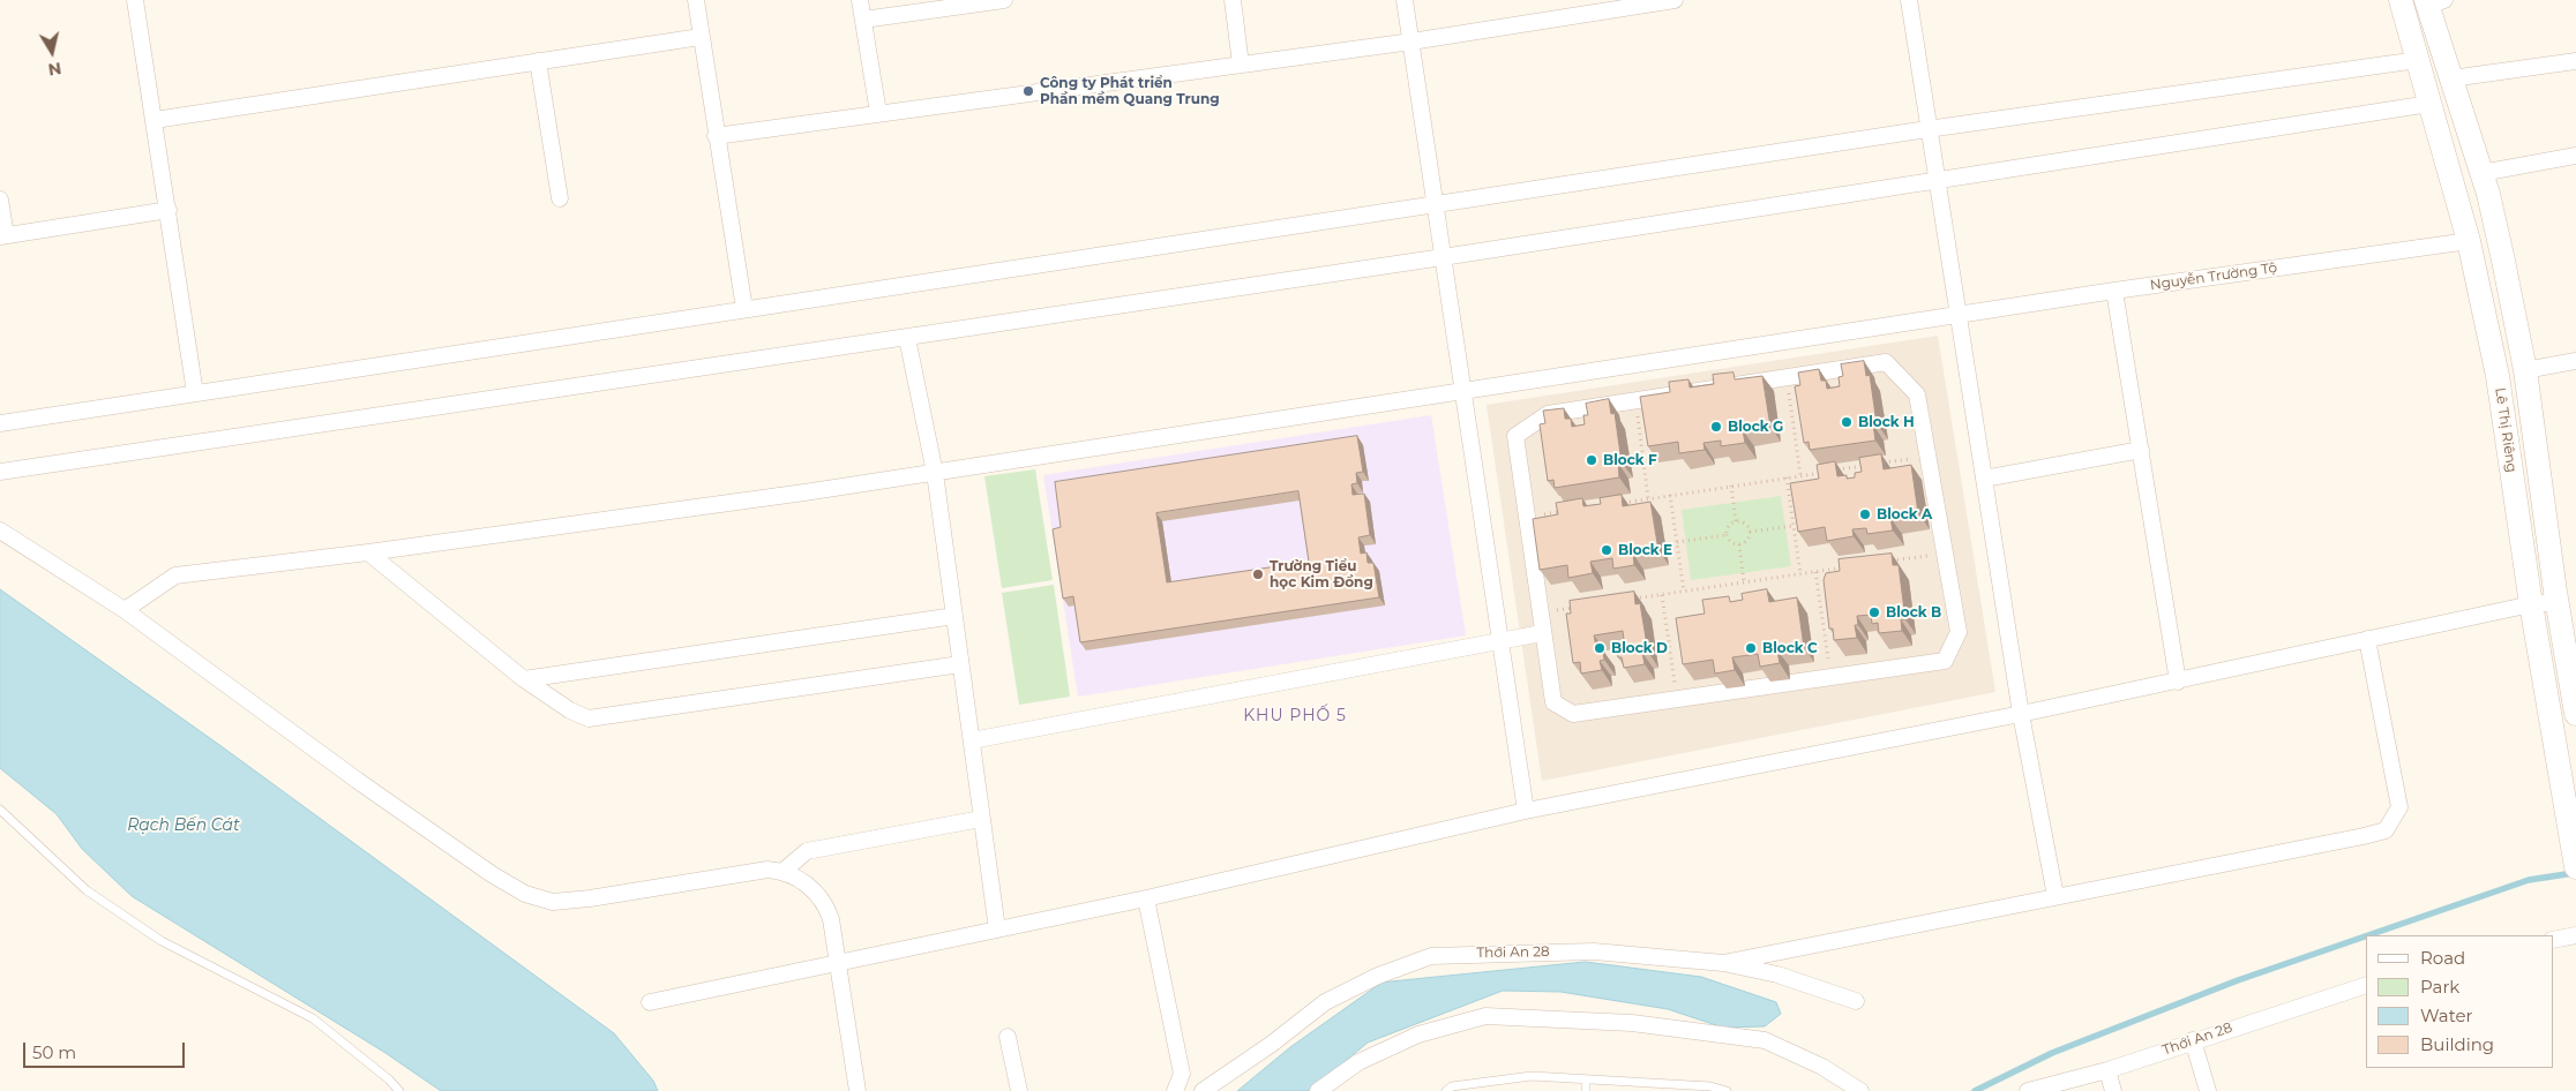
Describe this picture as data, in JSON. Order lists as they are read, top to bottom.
{
  "streets": {
    "street": ["Nguyễn Trường Tộ", "Lê Thị Riêng", "Thới An 28"]
  },
  "crossings": [
    ["Nguyễn Trường Tộ", "Lê Thị Riêng"]
  ],
  "districts": ["KHU PHỐ 5"],
  "water": ["Rạch Bến Cát"],
  "places": [
    "Công ty Phát triển Phần mềm Quang Trung",
    "Block H",
    "Block G",
    "Block F",
    "Block A",
    "Block E",
    "Trường Tiểu học Kim Đồng",
    "Block B",
    "Block D",
    "Block C"
  ],
  "legend": [
    "Road",
    "Park",
    "Water",
    "Building"
  ],
  "scale_bar": "50 m",
  "north": "bottom"
}
